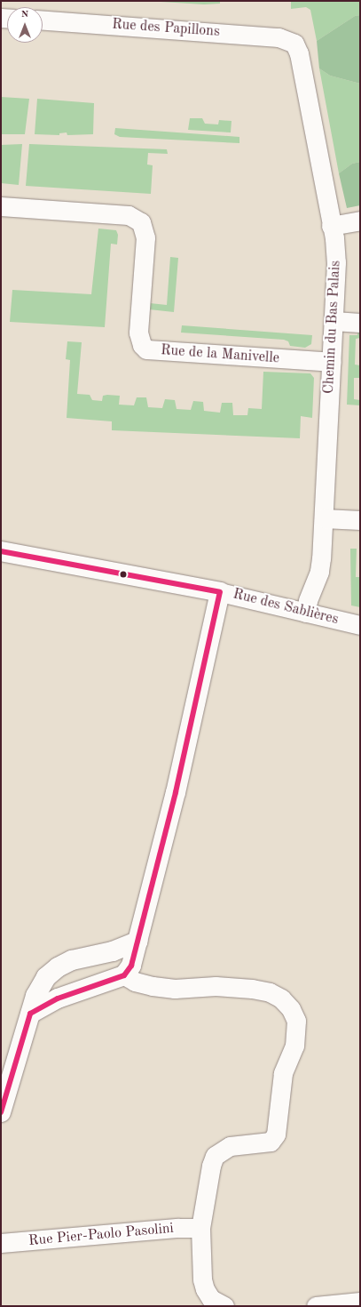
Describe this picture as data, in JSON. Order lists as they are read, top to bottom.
{
  "streets": {
    "street": [
      "Rue des Papillons",
      "Chemin du Bas Palais",
      "Rue de la Manivelle",
      "Rue des Sablières",
      "Rue Pier-Paolo Pasolini"
    ]
  },
  "crossings": [
    ["Rue des Papillons", "Chemin du Bas Palais"],
    ["Chemin du Bas Palais", "Rue de la Manivelle"],
    ["Chemin du Bas Palais", "Rue des Sablières"]
  ],
  "north": "top"
}
